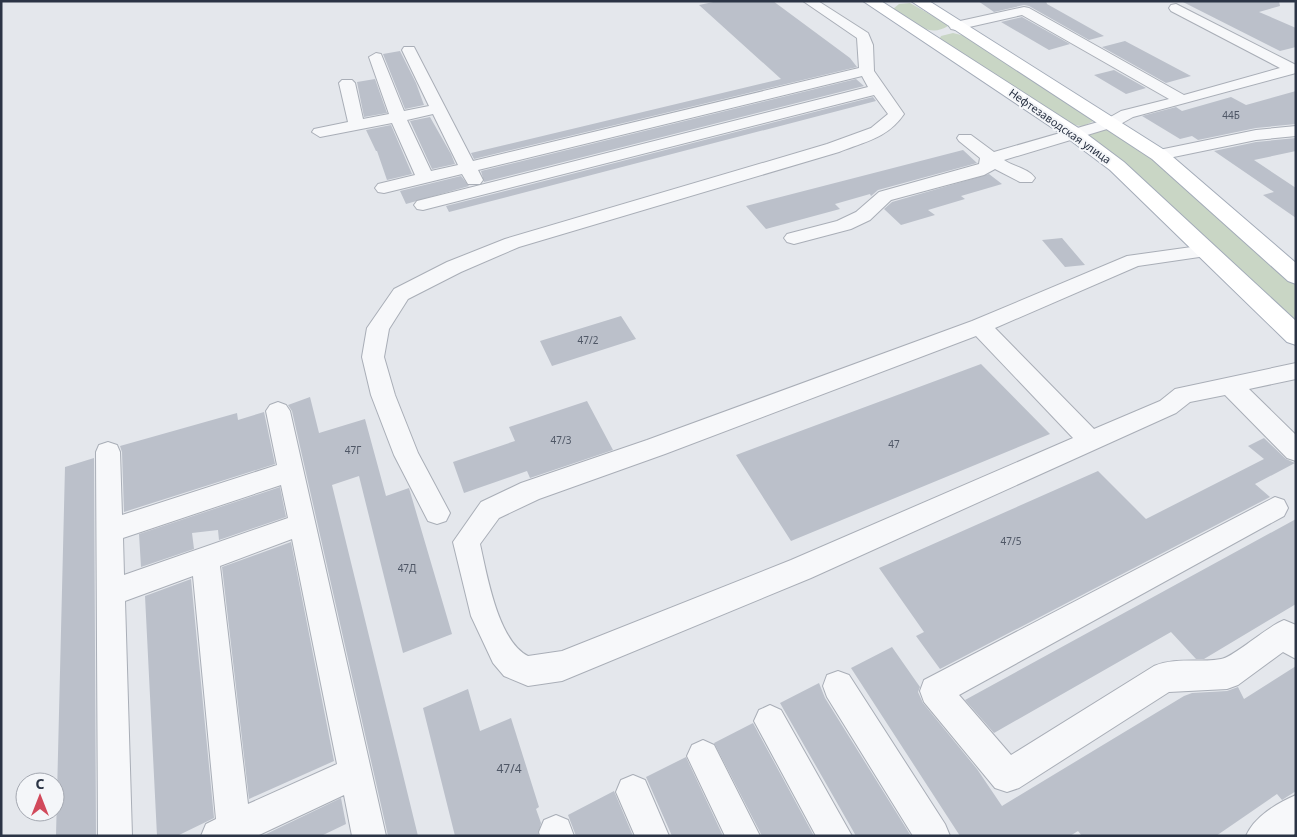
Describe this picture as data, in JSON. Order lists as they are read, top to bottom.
{
  "streets": {
    "main road": ["Нефтезаводская улица"]
  },
  "house_numbers": [
    "44Б",
    "47/2",
    "47/3",
    "47",
    "47Г",
    "47/5",
    "47Д",
    "47/4"
  ],
  "north": "top"
}
